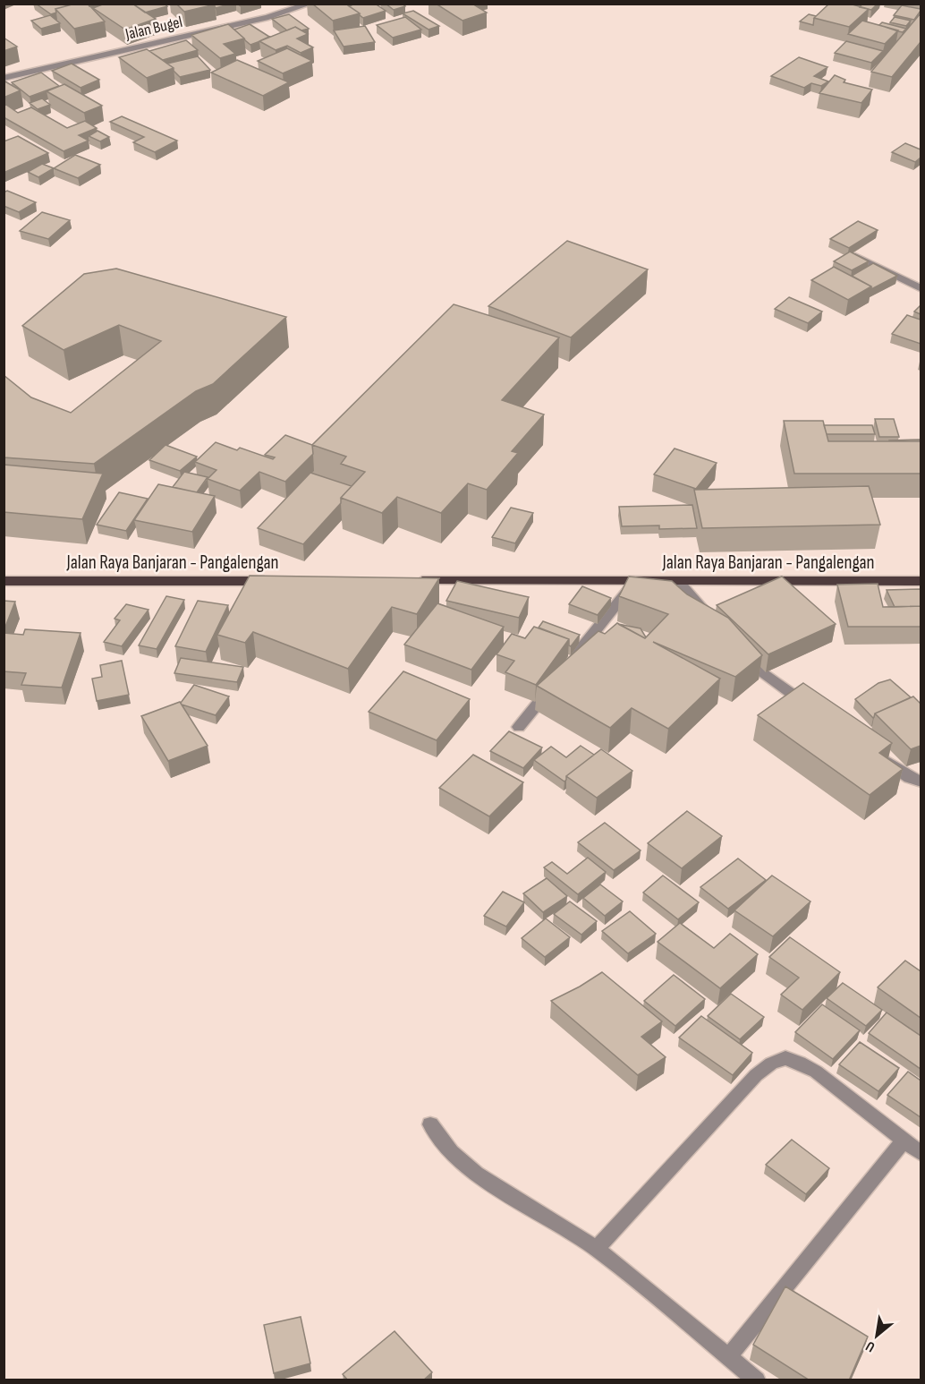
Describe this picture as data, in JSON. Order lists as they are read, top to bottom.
{
  "streets": {
    "main road": ["Jalan Raya Banjaran - Pangalengan"],
    "street": ["Jalan Bugel"]
  },
  "north": "bottom left"
}
